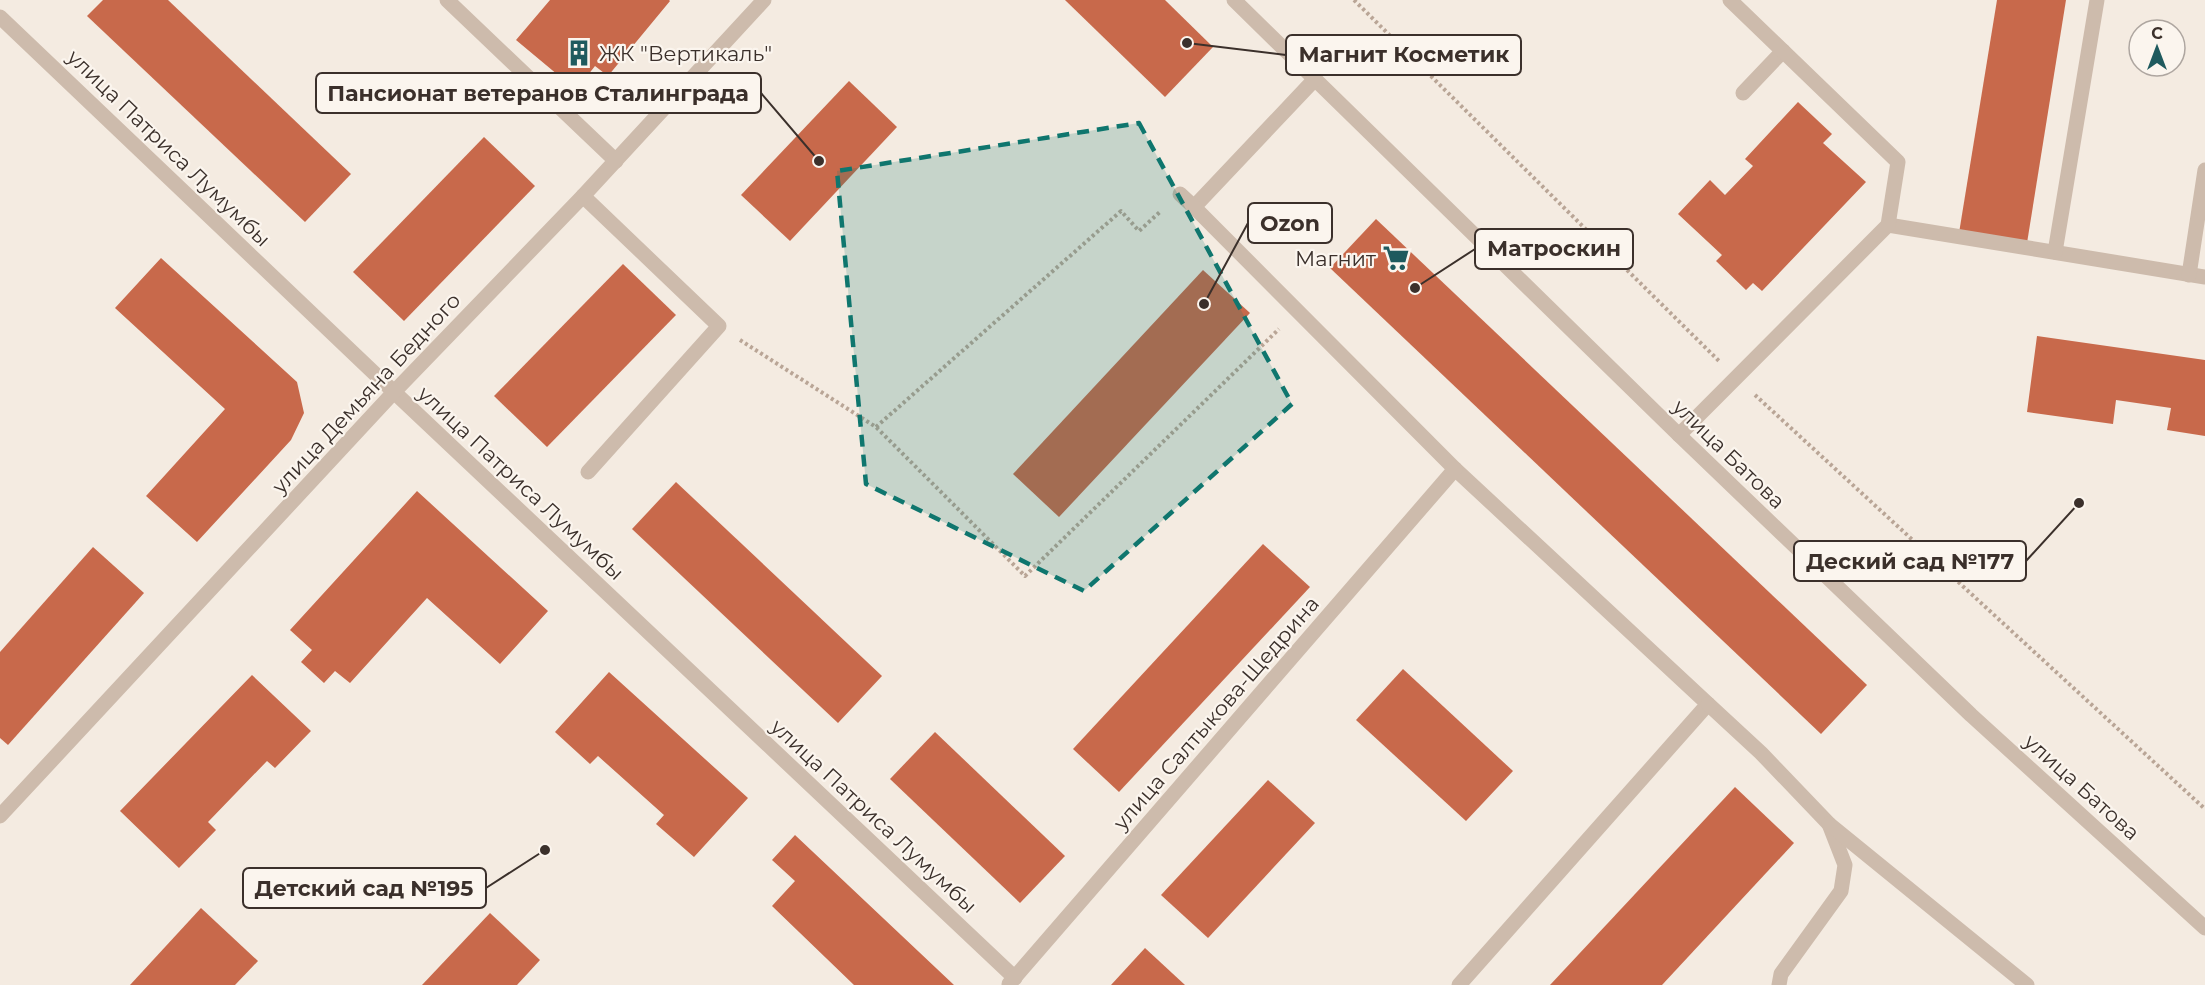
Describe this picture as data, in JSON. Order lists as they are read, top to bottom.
{
  "streets": {
    "street": [
      "улица Патриса Лумумбы",
      "улица Демьяна Бедного",
      "улица Батова",
      "улица Салтыкова-Щедрина"
    ]
  },
  "crossings": [
    ["улица Патриса Лумумбы", "улица Демьяна Бедного"],
    ["улица Патриса Лумумбы", "улица Салтыкова-Щедрина"]
  ],
  "places": {
    "other": [
      "Магнит Косметик",
      "Пансионат ветеранов Сталинграда",
      "Матроскин",
      "Ozon",
      "Деский сад №177",
      "Детский сад №195"
    ],
    "building": ["ЖК \"Вертикаль\""],
    "supermarket": ["Магнит"]
  },
  "north": "top"
}
